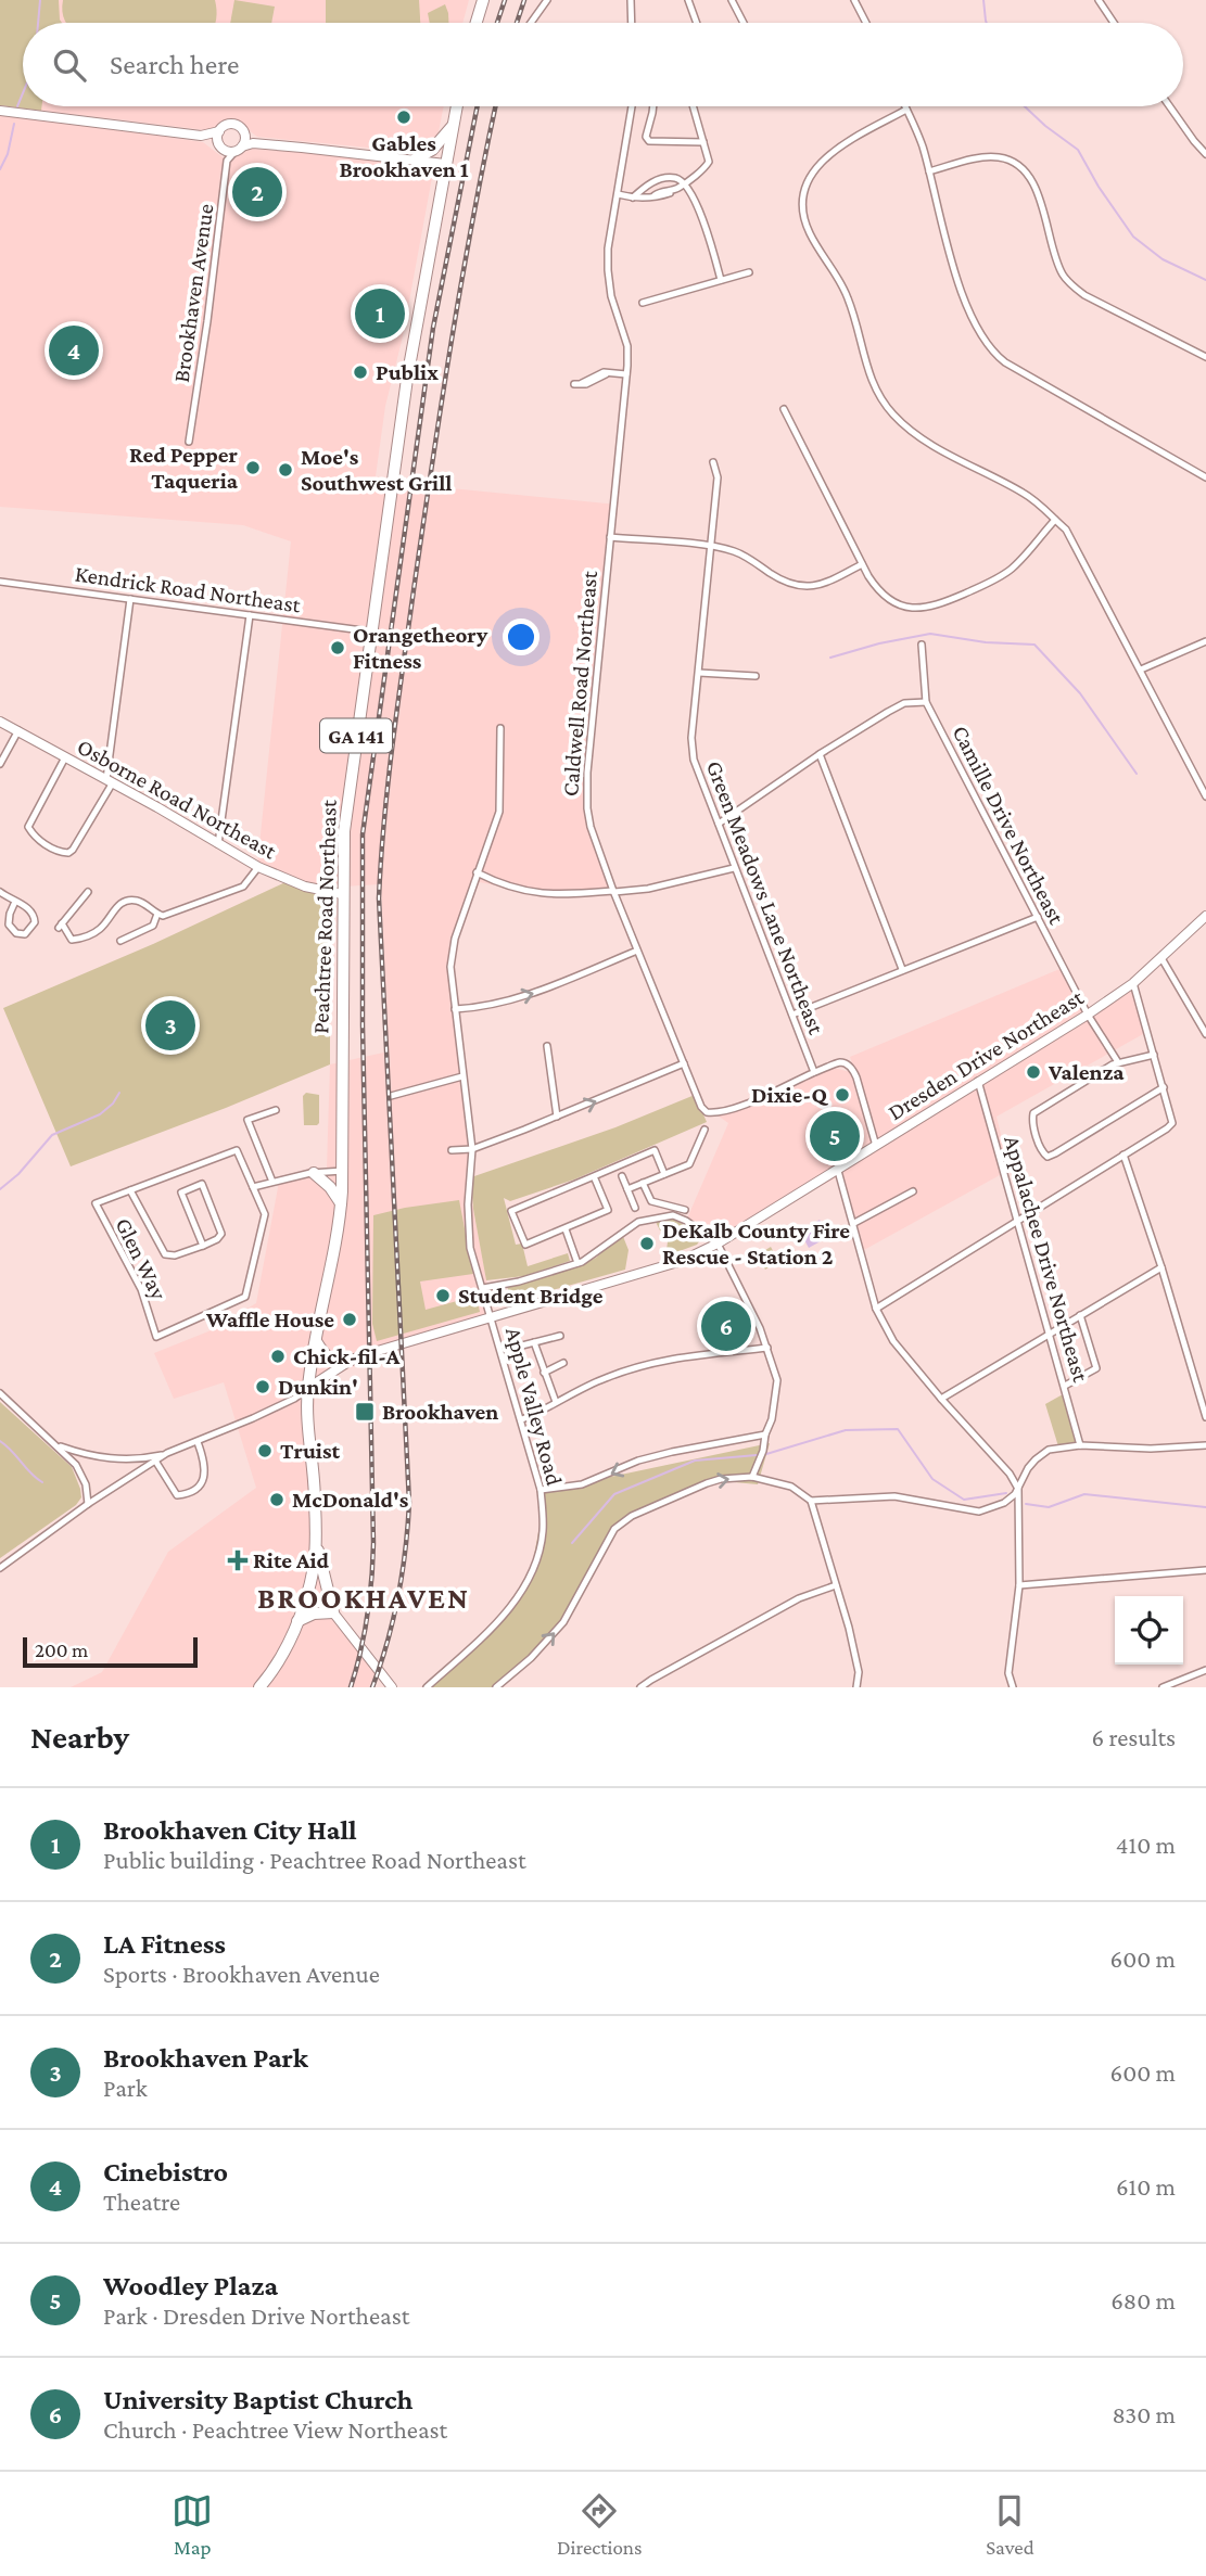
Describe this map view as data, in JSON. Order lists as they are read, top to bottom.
{
  "streets": {
    "highway": ["GA 141", "Peachtree Road Northeast"],
    "street": [
      "Brookhaven Avenue",
      "Kendrick Road Northeast",
      "Caldwell Road Northeast",
      "Osborne Road Northeast",
      "Camille Drive Northeast",
      "Green Meadows Lane Northeast",
      "Dresden Drive Northeast",
      "Glen Way",
      "Appalachee Drive Northeast",
      "Apple Valley Road"
    ]
  },
  "crossings": [
    ["Kendrick Road Northeast", "Peachtree Road Northeast"],
    ["Caldwell Road Northeast", "Green Meadows Lane Northeast"],
    ["Caldwell Road Northeast", "Dresden Drive Northeast"],
    ["Osborne Road Northeast", "Peachtree Road Northeast"],
    ["Camille Drive Northeast", "Dresden Drive Northeast"],
    ["Peachtree Road Northeast", "Dresden Drive Northeast"],
    ["Dresden Drive Northeast", "Appalachee Drive Northeast"],
    ["Dresden Drive Northeast", "Apple Valley Road"]
  ],
  "districts": ["BROOKHAVEN"],
  "places": {
    "other": [
      "Gables Brookhaven 1",
      "Publix",
      "Red Pepper Taqueria",
      "Moe's Southwest Grill",
      "Orangetheory Fitness",
      "Valenza",
      "Dixie-Q",
      "DeKalb County Fire Rescue - Station 2",
      "Student Bridge",
      "Waffle House",
      "Chick-fil-A",
      "Dunkin'",
      "Truist",
      "McDonald's"
    ],
    "transit": ["Brookhaven"],
    "health": ["Rite Aid"]
  },
  "scale_bar": "200 m",
  "page": {
    "search": "Search here",
    "pins": [
      "2",
      "1",
      "4",
      "3",
      "5",
      "6"
    ],
    "scale": "200 m",
    "heading": ["Nearby", "6 results"],
    "list": [
      {
        "mark": "1",
        "name": "Brookhaven City Hall",
        "note": "Public building · Peachtree Road Northeast",
        "value": "410 m"
      },
      {
        "mark": "2",
        "name": "LA Fitness",
        "note": "Sports · Brookhaven Avenue",
        "value": "600 m"
      },
      {
        "mark": "3",
        "name": "Brookhaven Park",
        "note": "Park",
        "value": "600 m"
      },
      {
        "mark": "4",
        "name": "Cinebistro",
        "note": "Theatre",
        "value": "610 m"
      },
      {
        "mark": "5",
        "name": "Woodley Plaza",
        "note": "Park · Dresden Drive Northeast",
        "value": "680 m"
      },
      {
        "mark": "6",
        "name": "University Baptist Church",
        "note": "Church · Peachtree View Northeast",
        "value": "830 m"
      }
    ],
    "nav": ["Map", "Directions", "Saved"]
  }
}
